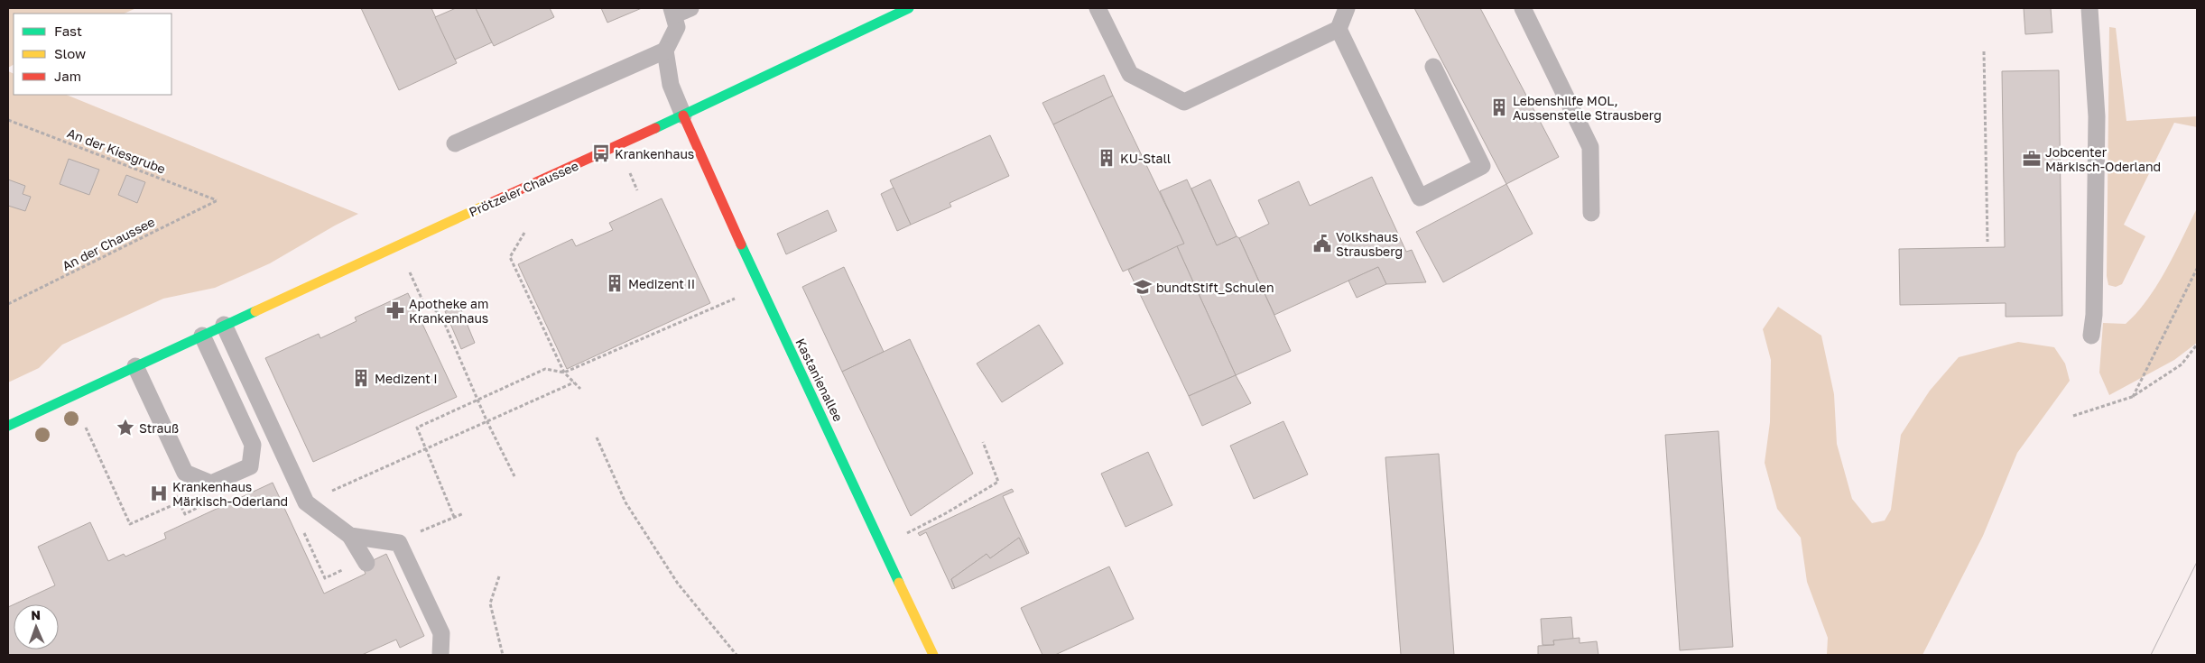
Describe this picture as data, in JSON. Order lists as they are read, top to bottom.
{
  "streets": {
    "main road": ["Prötzeler Chaussee", "Kastanienallee"],
    "path": ["An der Kiesgrube", "An der Chaussee"]
  },
  "crossings": [
    ["An der Kiesgrube", "An der Chaussee"],
    ["Prötzeler Chaussee", "Kastanienallee"]
  ],
  "places": {
    "building": [
      "Lebenshilfe MOL, Aussenstelle Strausberg",
      "KU-Stall",
      "Medizent II",
      "Medizent I"
    ],
    "bus stop": ["Krankenhaus"],
    "office": ["Jobcenter Märkisch-Oderland"],
    "public building": ["Volkshaus Strausberg"],
    "school or university": ["bundtStift_Schulen"],
    "pharmacy": ["Apotheke am Krankenhaus"],
    "place": ["Strauß"],
    "hospital": ["Krankenhaus Märkisch-Oderland"]
  },
  "legend": ["Fast", "Slow", "Jam"],
  "north": "top"
}
